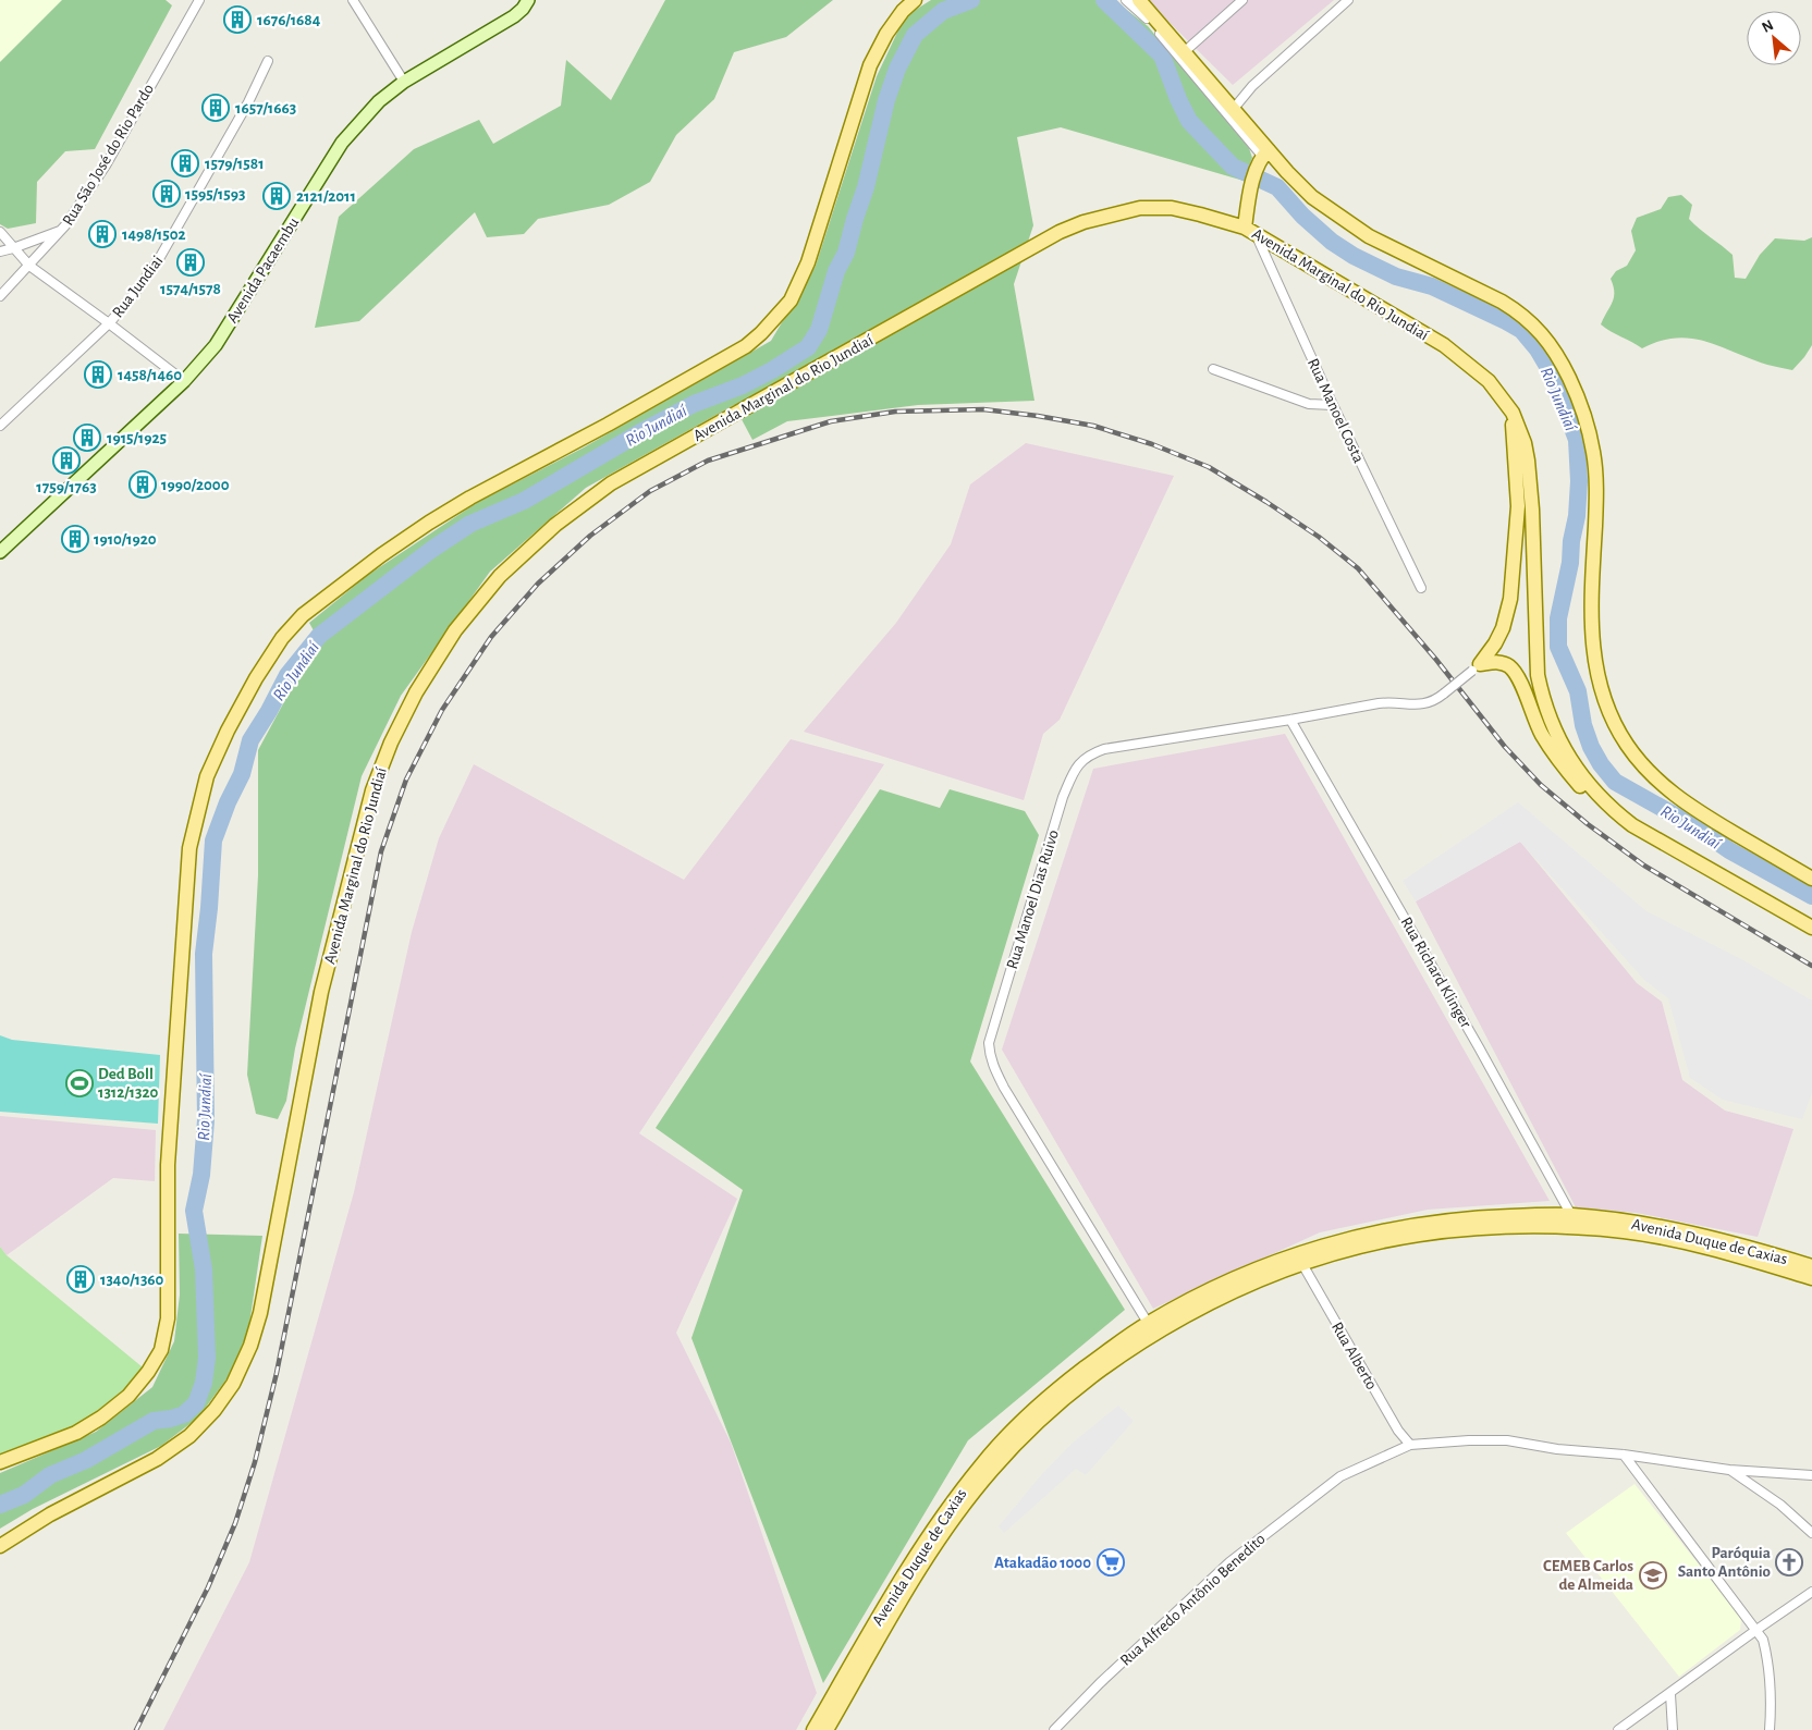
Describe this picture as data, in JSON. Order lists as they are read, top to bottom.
{
  "streets": {
    "main road": ["Avenida Pacaembu", "Avenida Marginal do Rio Jundiaí", "Avenida Duque de Caxias"],
    "street": [
      "Rua São José do Rio Pardo",
      "Rua Jundiai",
      "Rua Manoel Costa",
      "Rua Manoel Dias Ruivo",
      "Rua Richard Klinger",
      "Rua Alberto",
      "Rua Alfredo Antônio Benedito"
    ]
  },
  "crossings": [
    ["Avenida Marginal do Rio Jundiaí", "Rua Manoel Costa"],
    ["Rua Manoel Dias Ruivo", "Rua Richard Klinger"],
    ["Rua Manoel Dias Ruivo", "Avenida Duque de Caxias"],
    ["Rua Richard Klinger", "Avenida Duque de Caxias"],
    ["Avenida Duque de Caxias", "Rua Alberto"],
    ["Rua Alberto", "Rua Alfredo Antônio Benedito"]
  ],
  "water": ["Rio Jundiaí"],
  "places": {
    "building": [
      "1676/1684",
      "1657/1663",
      "1579/1581",
      "1595/1593",
      "2121/2011",
      "1498/1502",
      "1574/1578",
      "1458/1460",
      "1915/1925",
      "1759/1763",
      "1990/2000",
      "1910/1920",
      "1340/1360"
    ],
    "sports": ["Ded Boll 1312/1320"],
    "supermarket": ["Atakadão 1000"],
    "church": ["Paróquia Santo Antônio"],
    "school or university": ["CEMEB Carlos de Almeida"]
  },
  "north": "top left"
}
